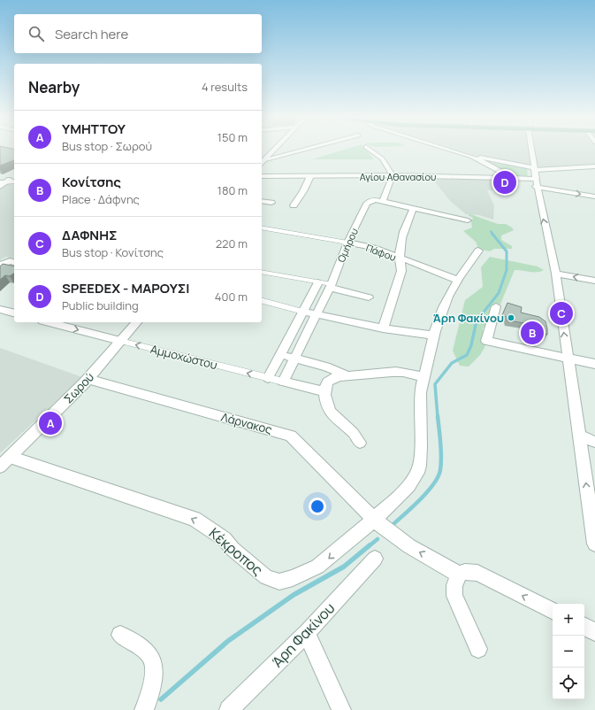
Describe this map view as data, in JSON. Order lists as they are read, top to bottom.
{
  "streets": {
    "street": [
      "Αγίου Αθανασίου",
      "Ομήρου",
      "Πάφου",
      "Αμμοχώστου",
      "Σωρού",
      "Λάρνακος",
      "Κέκροπος",
      "Άρη Φακίνου"
    ]
  },
  "crossings": [
    ["Ομήρου", "Πάφου"],
    ["Ομήρου", "Αμμοχώστου"],
    ["Αμμοχώστου", "Σωρού"],
    ["Σωρού", "Λάρνακος"],
    ["Σωρού", "Κέκροπος"],
    ["Λάρνακος", "Κέκροπος"]
  ],
  "one_way": ["Κέκροπος"],
  "places": ["Άρη Φακίνου"],
  "page": {
    "search": "Search here",
    "heading": ["Nearby", "4 results"],
    "list": [
      {
        "mark": "A",
        "name": "ΥΜΗΤΤΟΥ",
        "note": "Bus stop · Σωρού",
        "value": "150 m"
      },
      {
        "mark": "B",
        "name": "Κονίτσης",
        "note": "Place · Δάφνης",
        "value": "180 m"
      },
      {
        "mark": "C",
        "name": "ΔΑΦΝΗΣ",
        "note": "Bus stop · Κονίτσης",
        "value": "220 m"
      },
      {
        "mark": "D",
        "name": "SPEEDEX - ΜΑΡΟΥΣΙ",
        "note": "Public building",
        "value": "400 m"
      }
    ],
    "pins": [
      "D",
      "C",
      "B",
      "A"
    ],
    "map_buttons": ["+", "−"]
  }
}
